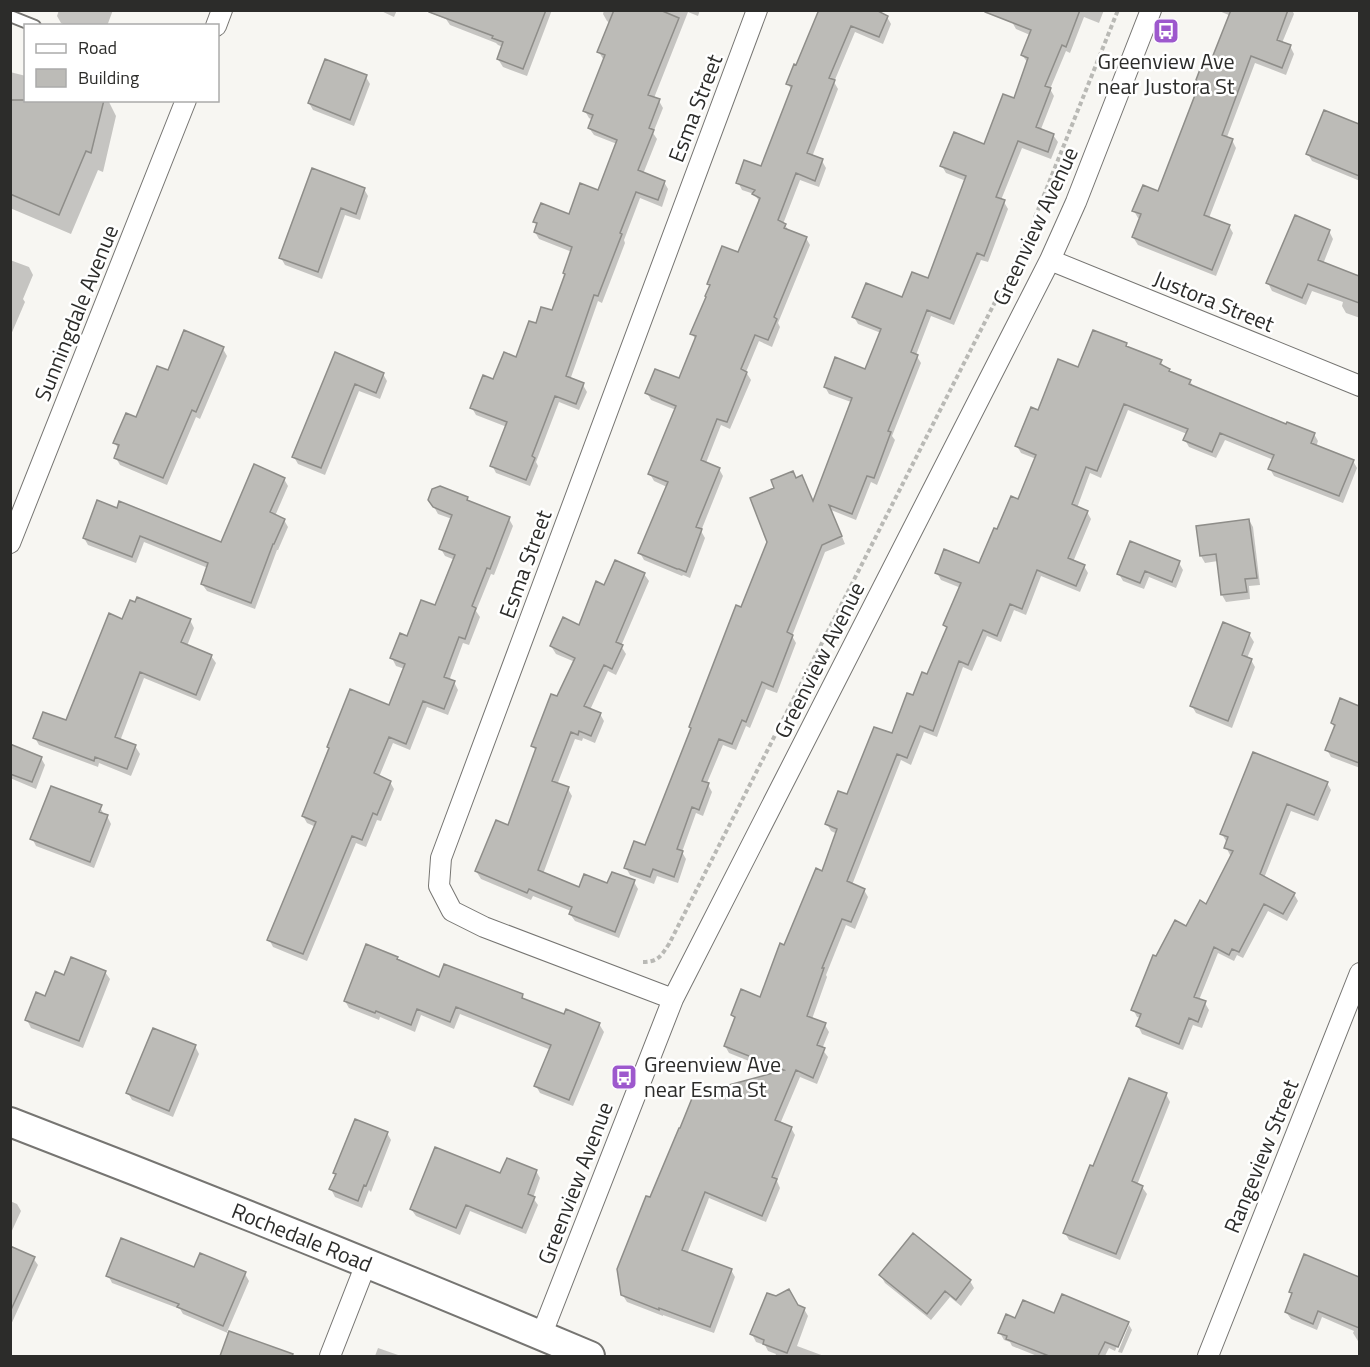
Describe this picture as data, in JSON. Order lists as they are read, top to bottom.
{
  "streets": {
    "main road": ["Rochedale Road"],
    "street": [
      "Esma Street",
      "Greenview Avenue",
      "Justora Street",
      "Sunningdale Avenue",
      "Rangeview Street"
    ]
  },
  "crossings": [
    ["Esma Street", "Greenview Avenue"],
    ["Greenview Avenue", "Justora Street"],
    ["Greenview Avenue", "Rochedale Road"]
  ],
  "places": {
    "bus stop": ["Greenview Ave near Justora St", "Greenview Ave near Esma St"]
  },
  "legend": ["Road", "Building"]
}
